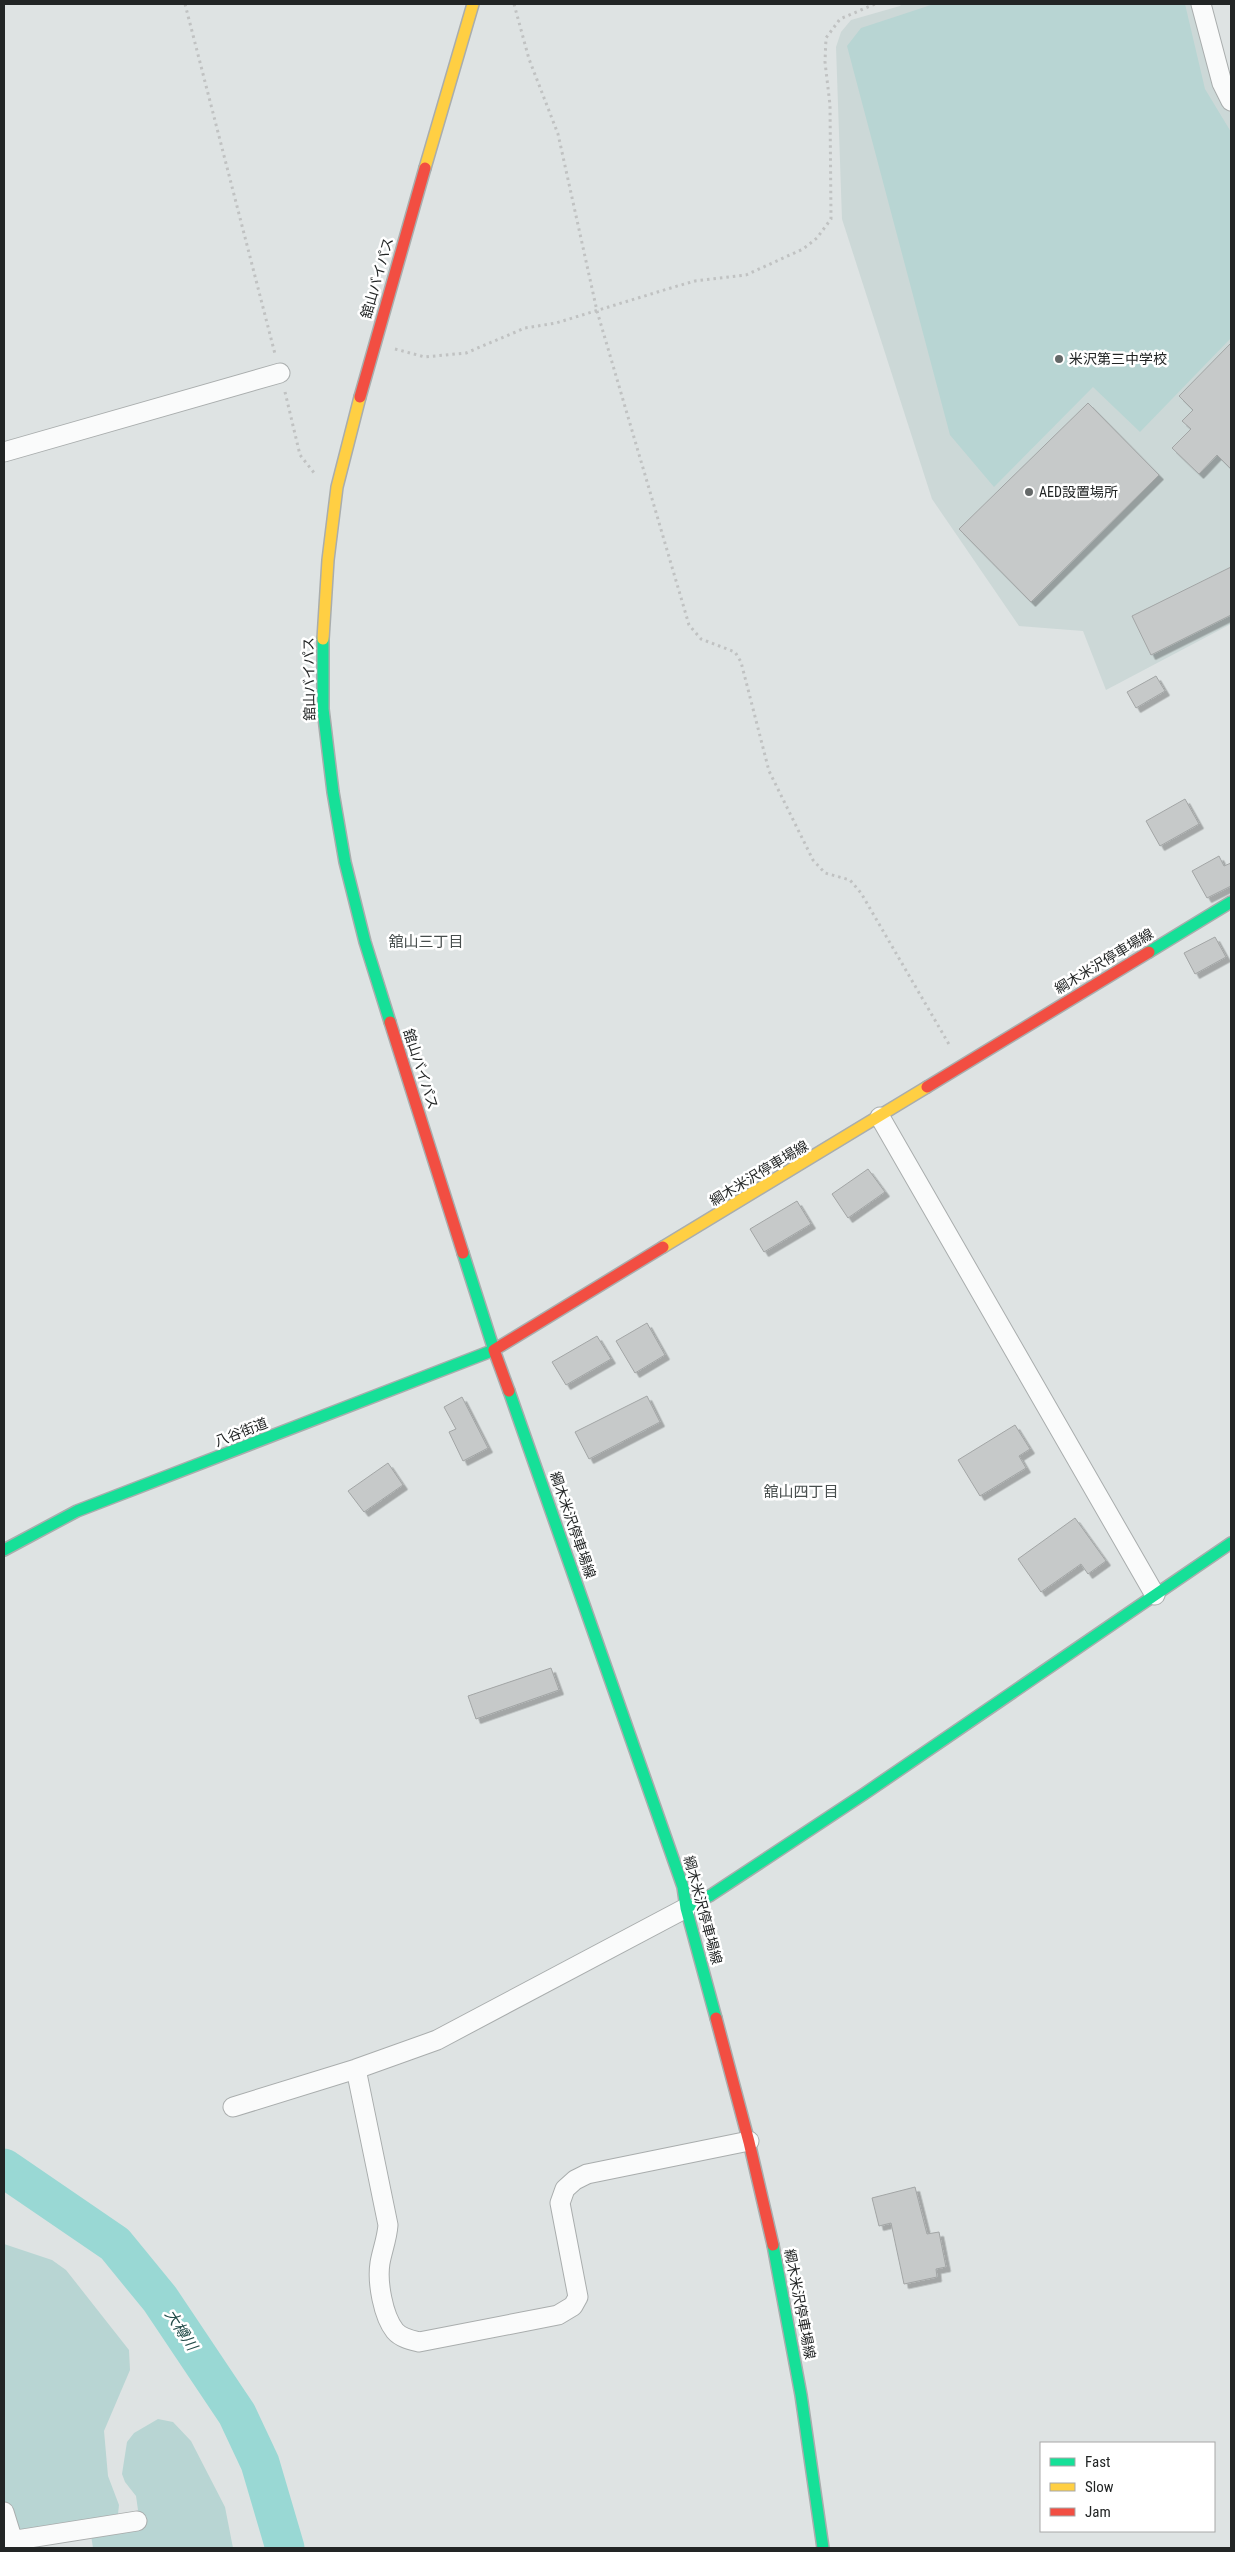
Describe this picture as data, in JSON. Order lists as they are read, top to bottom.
{
  "streets": {
    "main road": ["舘山バイパス", "綱木米沢停車場線", "八谷街道"]
  },
  "crossings": [
    ["舘山バイパス", "綱木米沢停車場線"],
    ["舘山バイパス", "八谷街道"],
    ["綱木米沢停車場線", "八谷街道"]
  ],
  "districts": ["舘山三丁目", "舘山四丁目"],
  "water": ["大樽川"],
  "places": ["米沢第三中学校", "AED設置場所"],
  "legend": ["Fast", "Slow", "Jam"]
}
